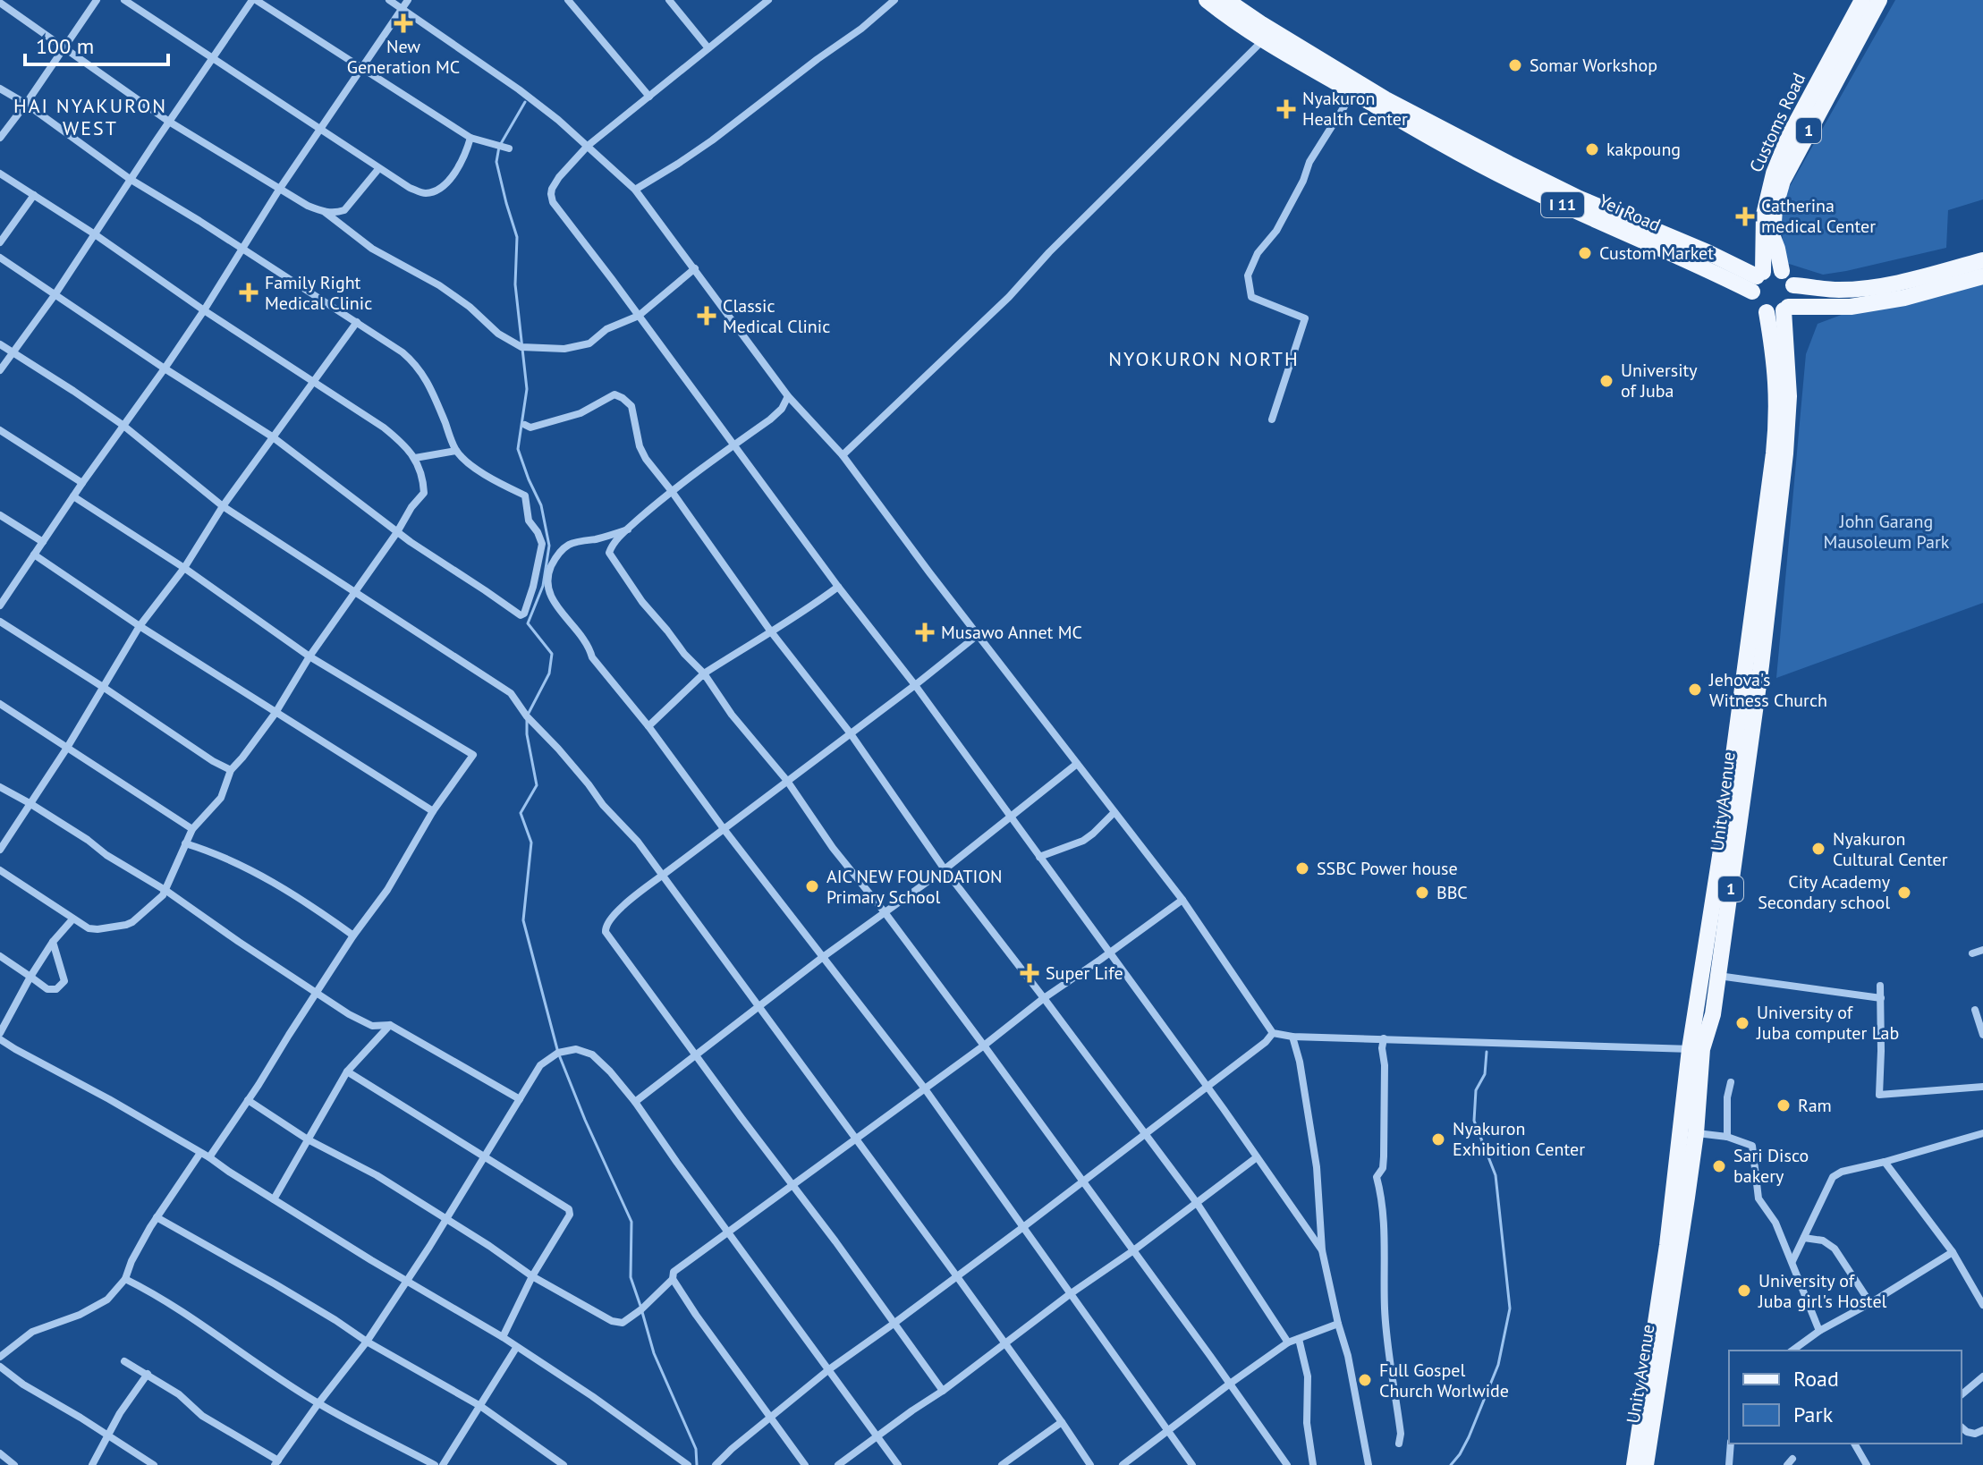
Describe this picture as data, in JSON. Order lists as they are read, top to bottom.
{
  "streets": {
    "main road": [
      "Customs Road",
      "1",
      "I 11",
      "Yei Road",
      "Unity Avenue"
    ]
  },
  "crossings": [
    ["Customs Road", "1"],
    ["Customs Road", "Yei Road"],
    ["Customs Road", "Unity Avenue"],
    ["1", "Yei Road"],
    ["1", "Unity Avenue"],
    ["Yei Road", "Unity Avenue"]
  ],
  "districts": ["HAI NYAKURON WEST", "NYOKURON NORTH"],
  "parks": ["John Garang Mausoleum Park"],
  "places": {
    "health": [
      "New Generation MC",
      "Nyakuron Health Center",
      "Catherina medical Center",
      "Family Right Medical Clinic",
      "Classic Medical Clinic",
      "Musawo Annet MC",
      "Super Life"
    ],
    "other": [
      "Somar Workshop",
      "kakpoung",
      "Custom Market",
      "University of Juba",
      "Jehova's Witness Church",
      "Nyakuron Cultural Center",
      "SSBC Power house",
      "AIC NEW FOUNDATION Primary School",
      "BBC",
      "City Academy Secondary school",
      "University of Juba computer Lab",
      "Ram",
      "Nyakuron Exhibition Center",
      "Sari Disco bakery",
      "University of Juba girl's Hostel",
      "Full Gospel Church Worlwide"
    ]
  },
  "legend": ["Road", "Park"],
  "scale_bar": "100 m"
}
